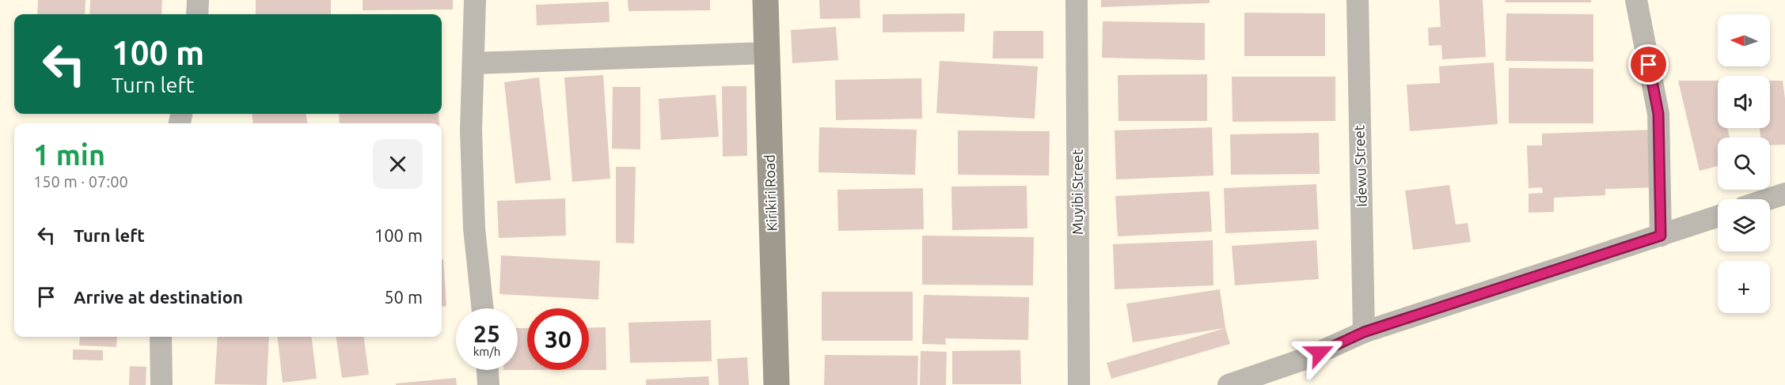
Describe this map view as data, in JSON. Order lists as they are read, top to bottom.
{
  "streets": {
    "main road": ["Kirikiri Road"],
    "street": ["Idewu Street", "Muyibi Street"]
  },
  "north": "left",
  "page": {
    "map_buttons": "+",
    "turn": ["100 m", "Turn left"],
    "heading": ["1 min", "150 m · 07:00"],
    "list": [
      {
        "name": "Turn left",
        "value": "100 m"
      },
      {
        "name": "Arrive at destination",
        "value": "50 m"
      }
    ],
    "speed": "25 km/h",
    "limit": "30"
  }
}
